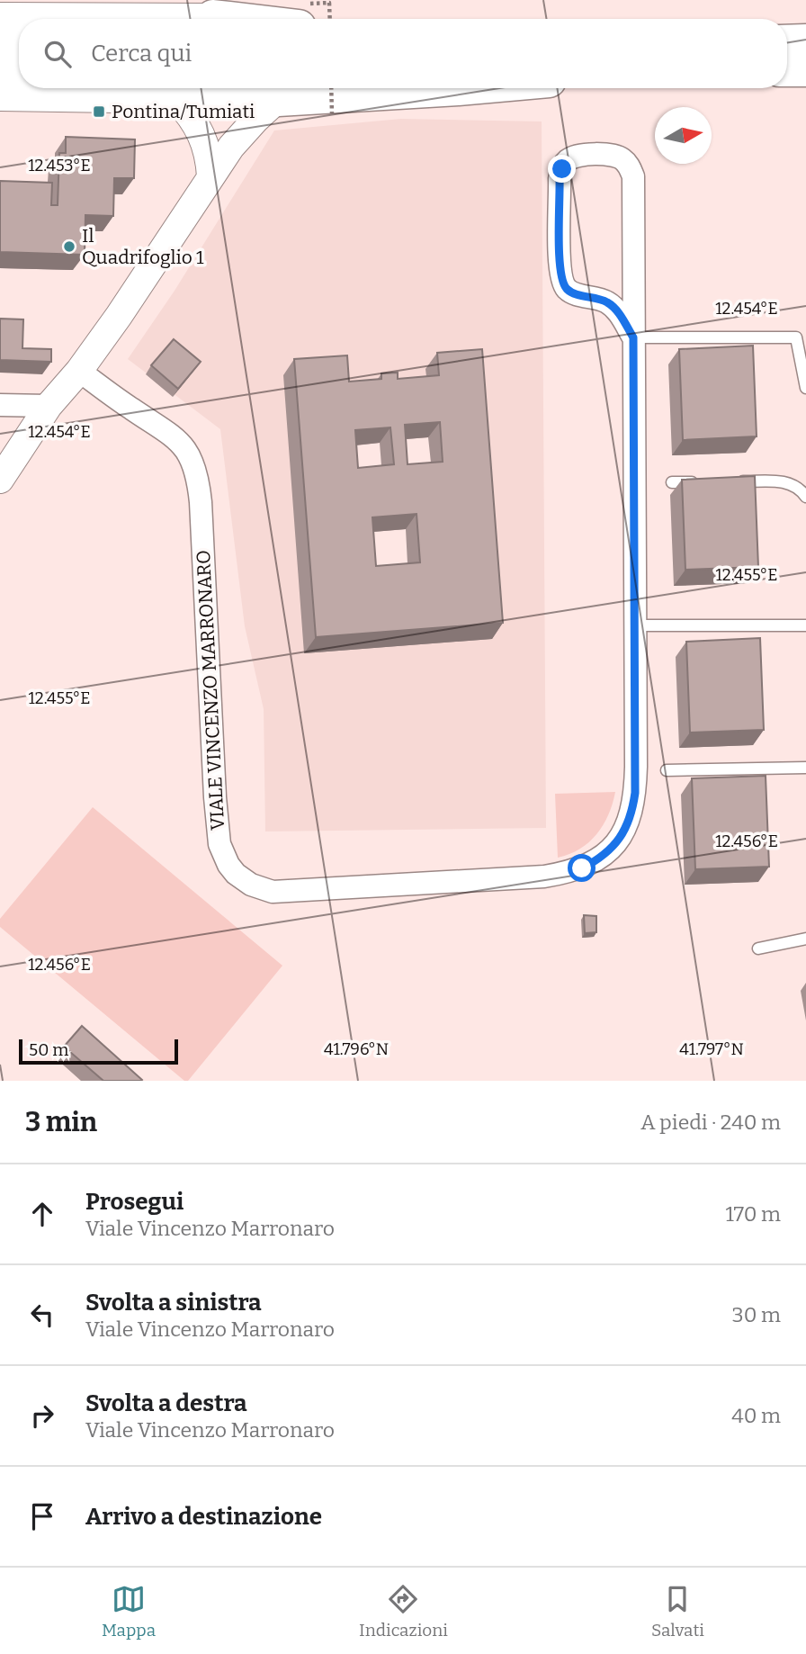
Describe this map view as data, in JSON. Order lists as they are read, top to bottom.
{
  "streets": {
    "street": ["VIALE VINCENZO MARRONARO"]
  },
  "places": {
    "transit": ["Pontina/Tumiati"],
    "other": ["Il Quadrifoglio 1"]
  },
  "scale_bar": "50 m",
  "north": "right",
  "page": {
    "search": "Cerca qui",
    "scale": "50 m",
    "heading": ["3 min", "A piedi · 240 m"],
    "list": [
      ["Prosegui", "Viale Vincenzo Marronaro", "170 m"],
      ["Svolta a sinistra", "Viale Vincenzo Marronaro", "30 m"],
      ["Svolta a destra", "Viale Vincenzo Marronaro", "40 m"],
      "Arrivo a destinazione"
    ],
    "nav": ["Mappa", "Indicazioni", "Salvati"]
  },
  "coordinates": [
    "12.453°E",
    "12.454°E",
    "12.455°E",
    "12.456°E",
    "41.796°N",
    "41.797°N"
  ]
}
